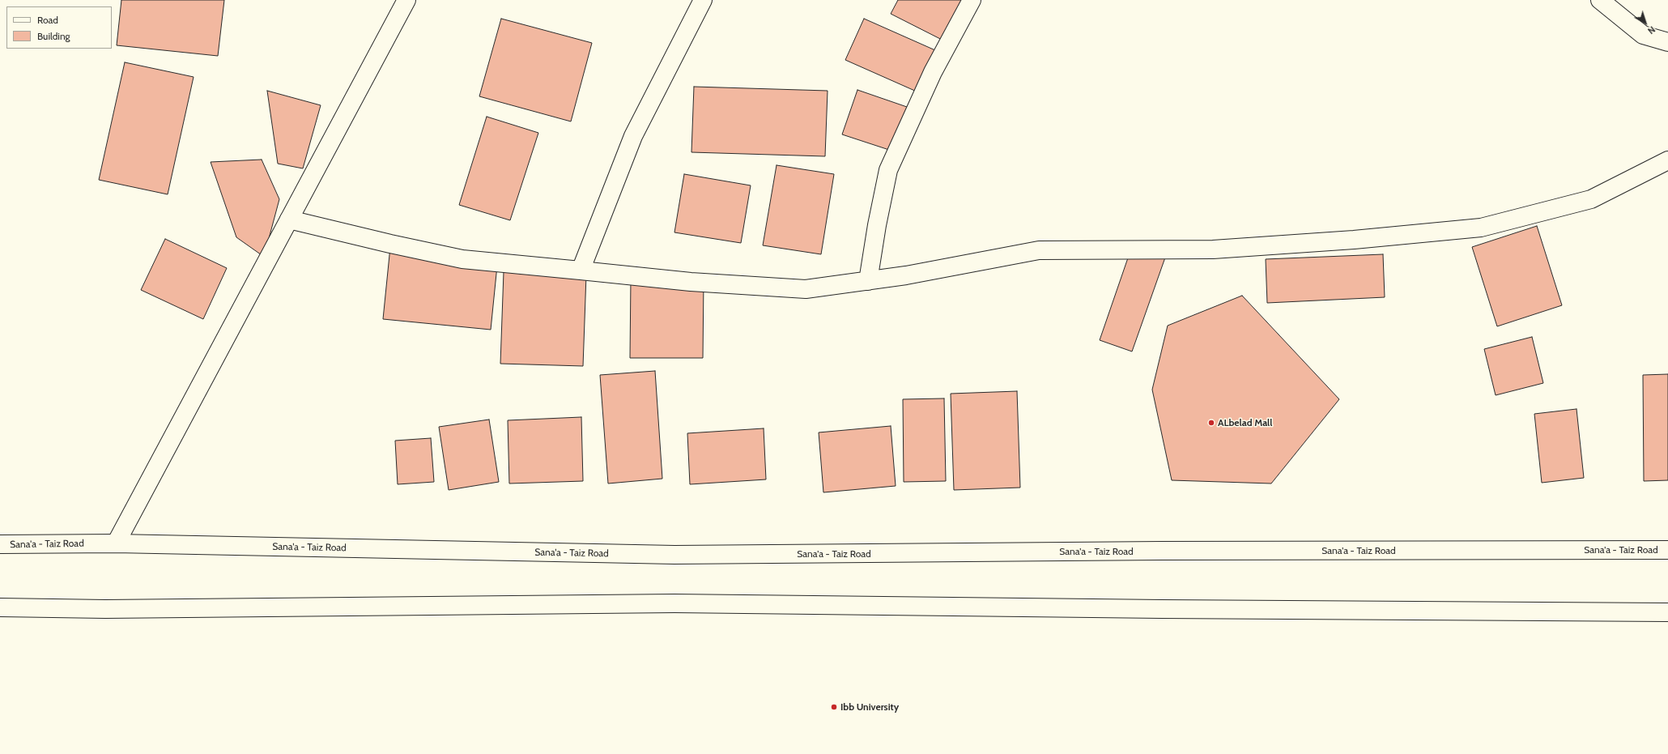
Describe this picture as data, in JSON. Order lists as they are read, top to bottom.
{
  "streets": {
    "main road": ["Sana'a - Taiz Road"]
  },
  "places": ["ALbelad Mall", "Ibb University"],
  "legend": ["Road", "Building"],
  "north": "bottom right"
}
